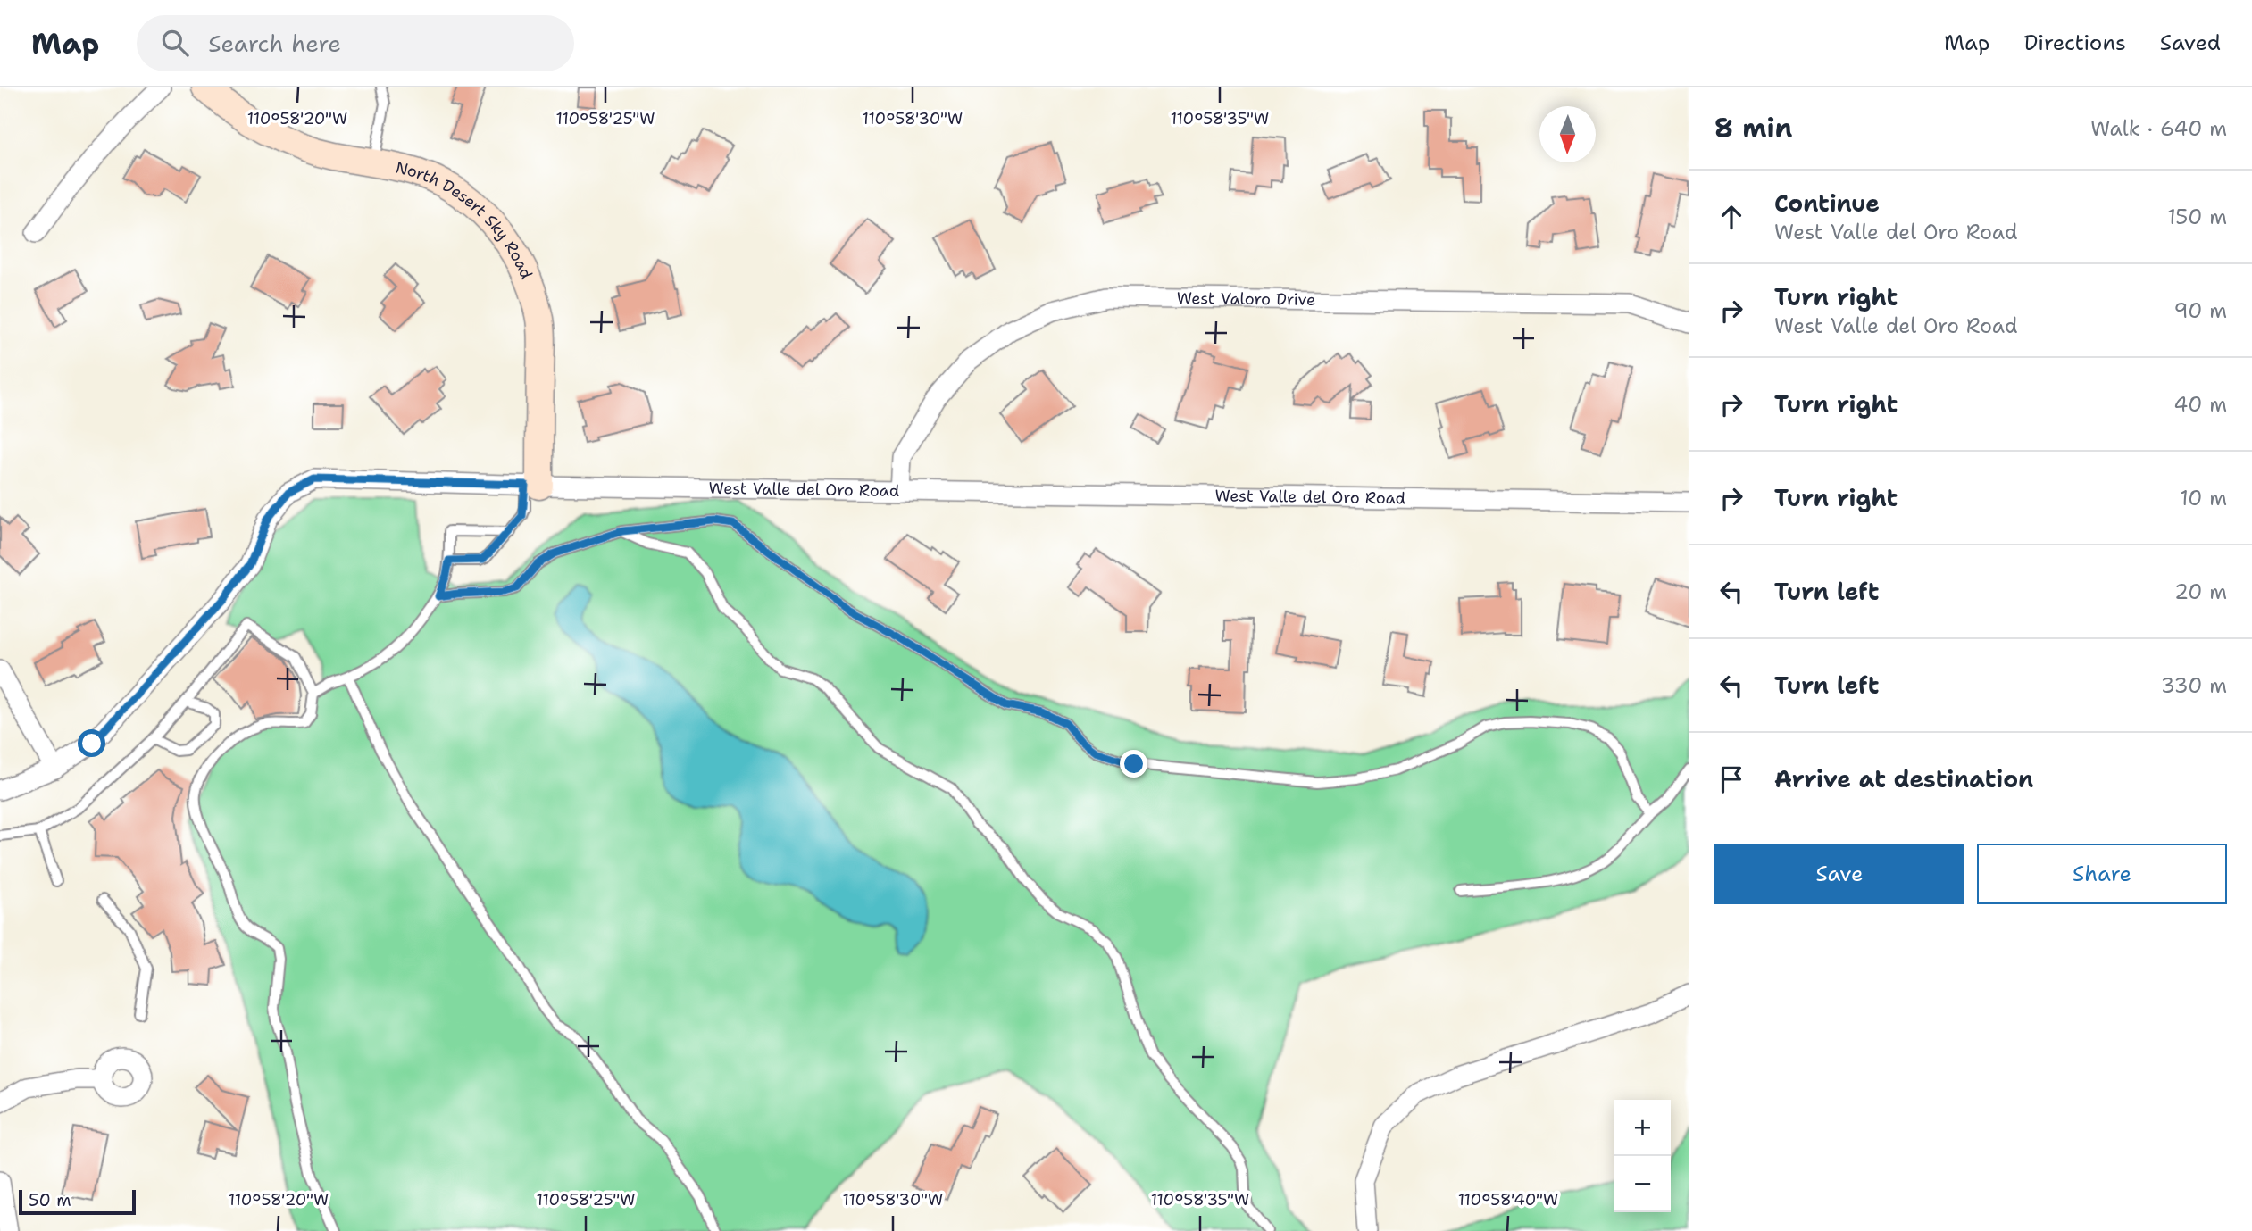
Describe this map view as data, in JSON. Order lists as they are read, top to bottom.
{
  "streets": {
    "street": ["North Desert Sky Road", "West Valoro Drive", "West Valle del Oro Road"]
  },
  "crossings": [
    ["North Desert Sky Road", "West Valle del Oro Road"],
    ["West Valoro Drive", "West Valle del Oro Road"]
  ],
  "scale_bar": "50 m",
  "north": "bottom",
  "page": {
    "header": "Map",
    "search": "Search here",
    "nav": ["Map", "Directions", "Saved"],
    "heading": ["8 min", "Walk · 640 m"],
    "list": [
      ["Continue", "West Valle del Oro Road", "150 m"],
      ["Turn right", "West Valle del Oro Road", "90 m"],
      ["Turn right", "40 m"],
      ["Turn right", "10 m"],
      ["Turn left", "20 m"],
      ["Turn left", "330 m"],
      "Arrive at destination"
    ],
    "buttons": ["Save", "Share"],
    "map_buttons": ["+", "−"],
    "scale": "50 m"
  },
  "coordinates": [
    "110°58'20\"W",
    "110°58'25\"W",
    "110°58'30\"W",
    "110°58'35\"W",
    "110°58'40\"W"
  ]
}
